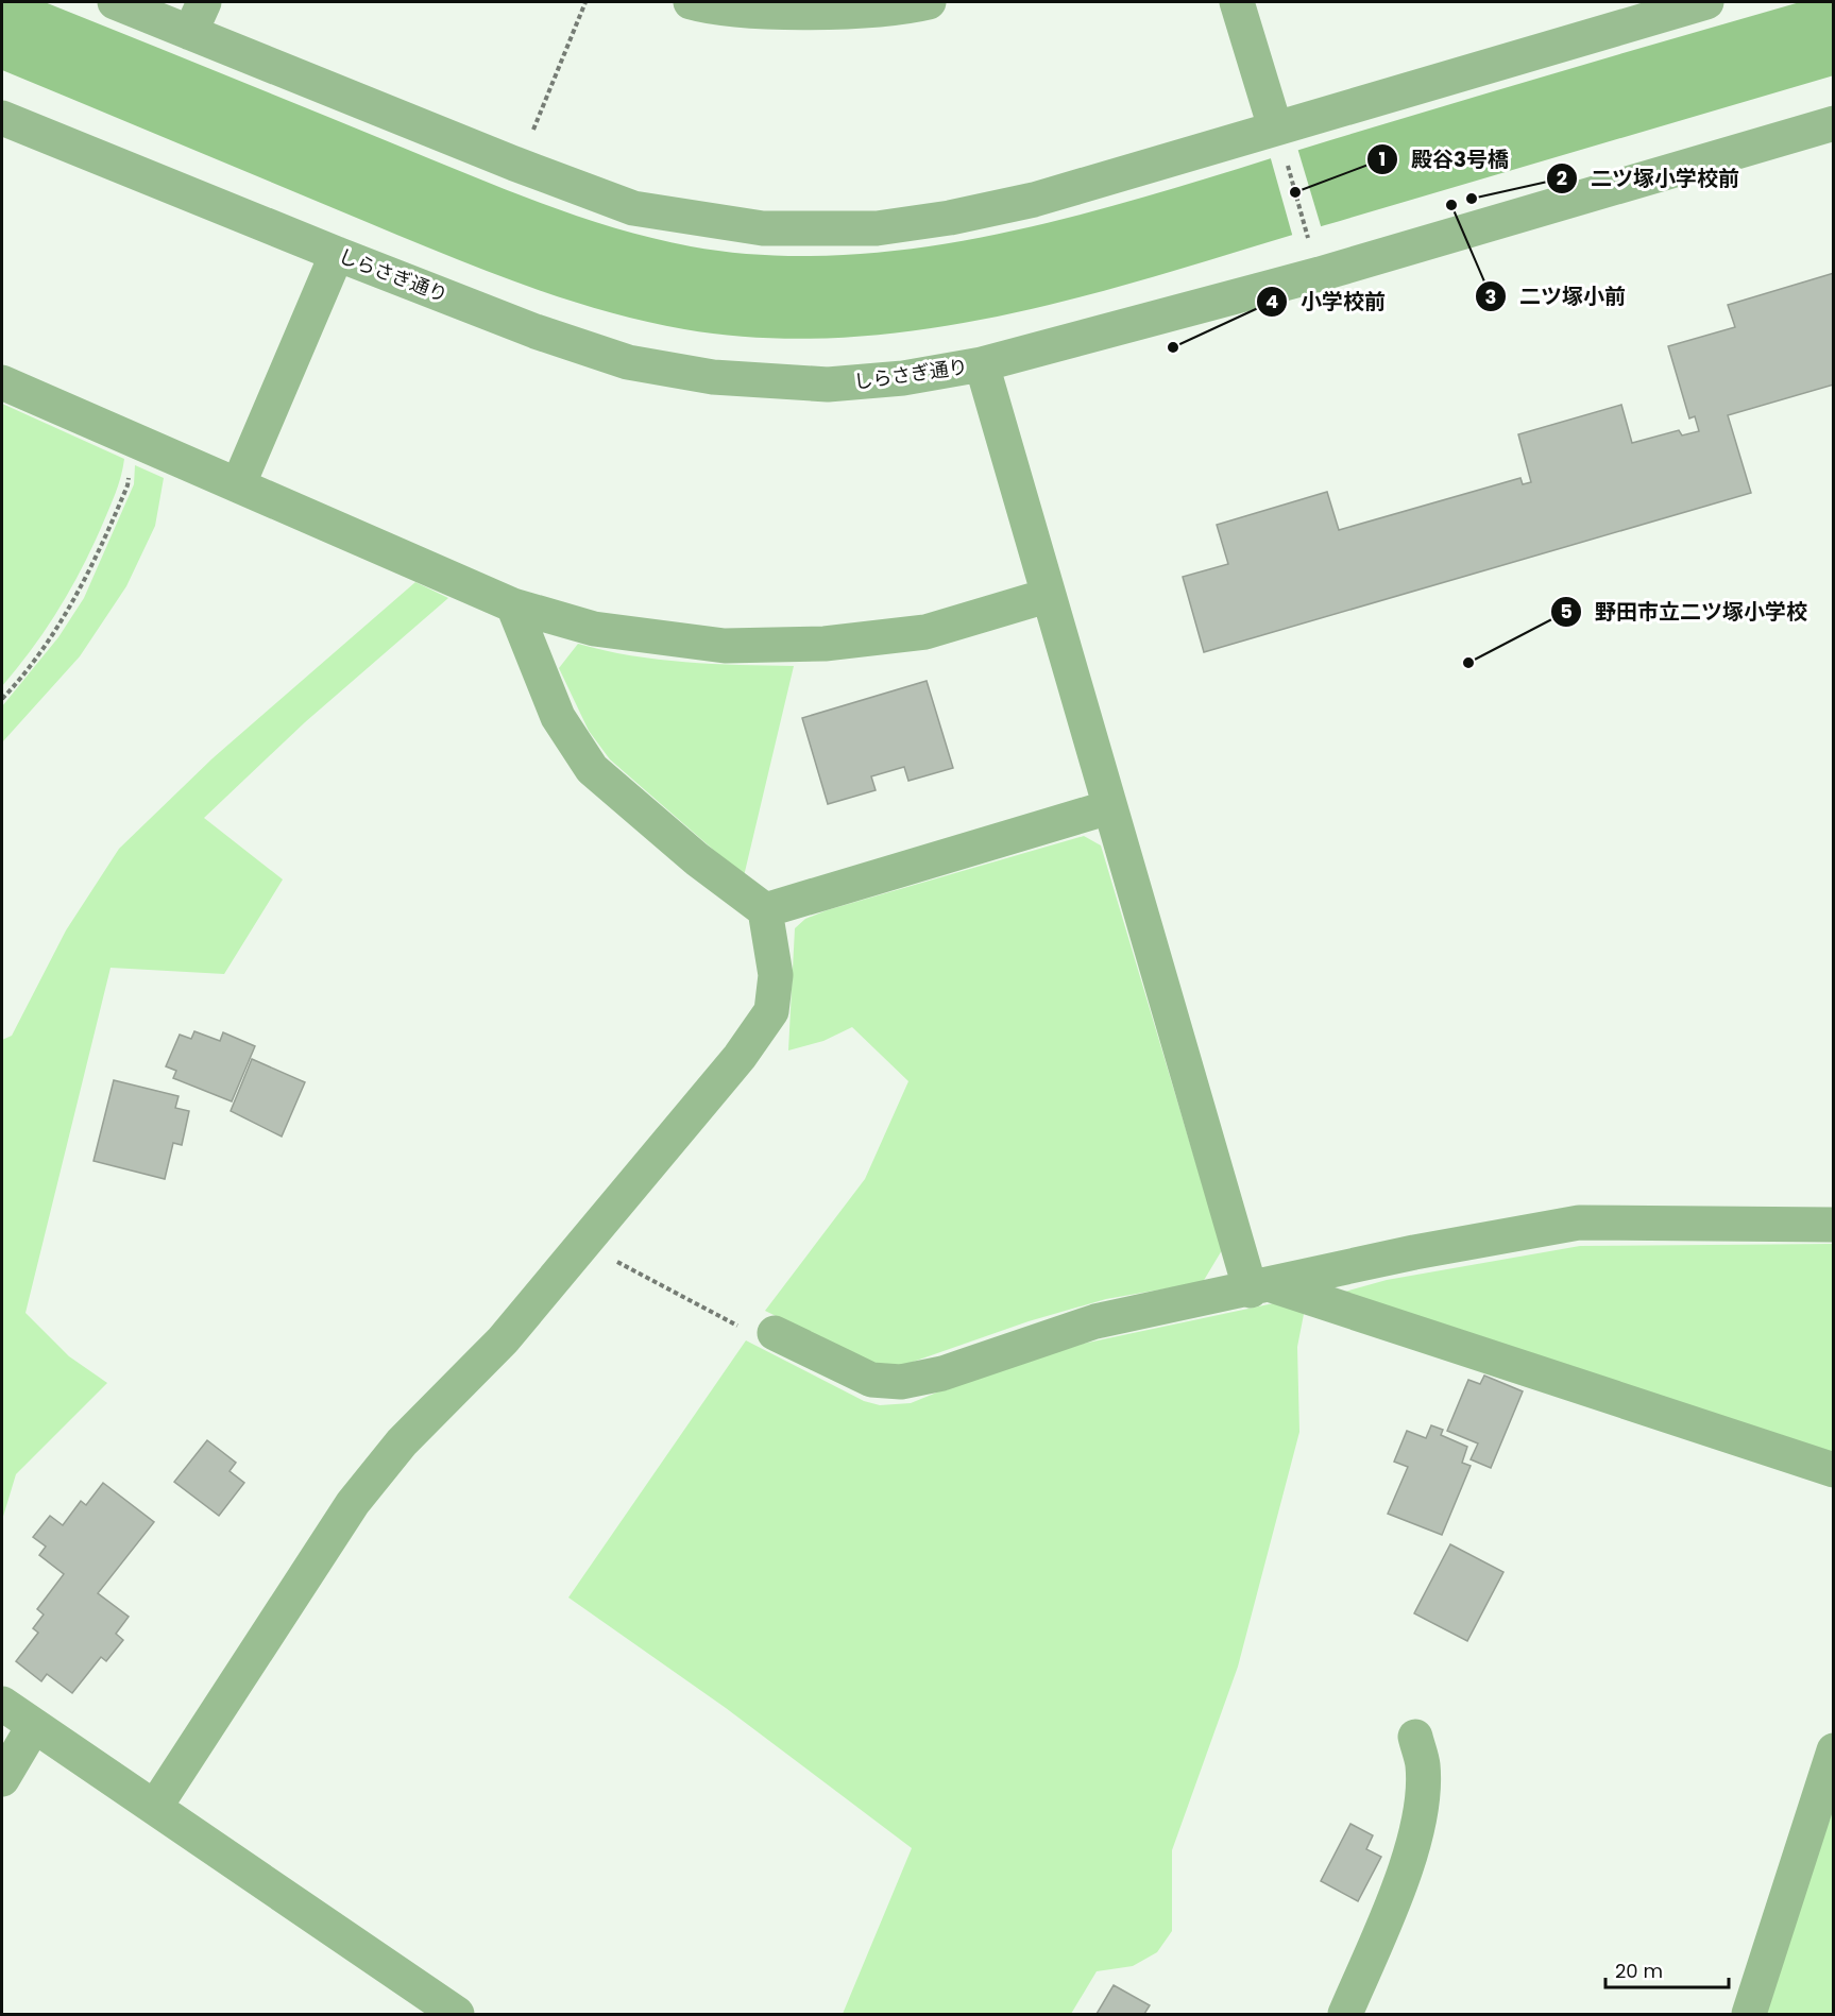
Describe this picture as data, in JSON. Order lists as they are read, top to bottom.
{
  "streets": {
    "street": ["しらさぎ通り"]
  },
  "places": [
    "殿谷3号橋",
    "二ツ塚小学校前",
    "二ツ塚小前",
    "小学校前",
    "野田市立二ツ塚小学校"
  ],
  "scale_bar": "20 m"
}
